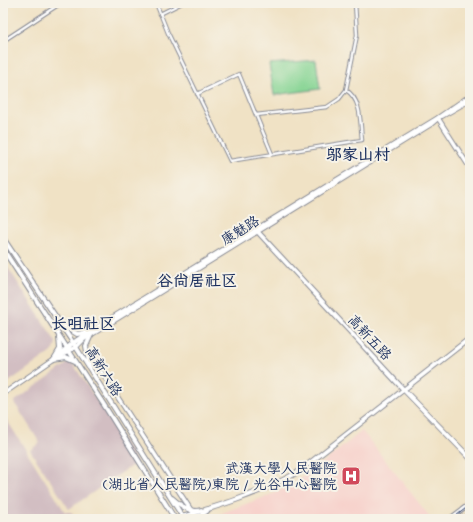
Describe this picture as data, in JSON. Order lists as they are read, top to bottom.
{
  "streets": {
    "main road": ["康魅路", "高新五路", "高新六路"]
  },
  "crossings": [
    ["康魅路", "高新五路"],
    ["康魅路", "高新六路"]
  ],
  "districts": ["邬家山村", "谷尚居社区", "长咀社区"],
  "places": {
    "hospital": ["武漢大學人民醫院 (湖北省人民醫院)東院 / 光谷中心醫院"]
  }
}
